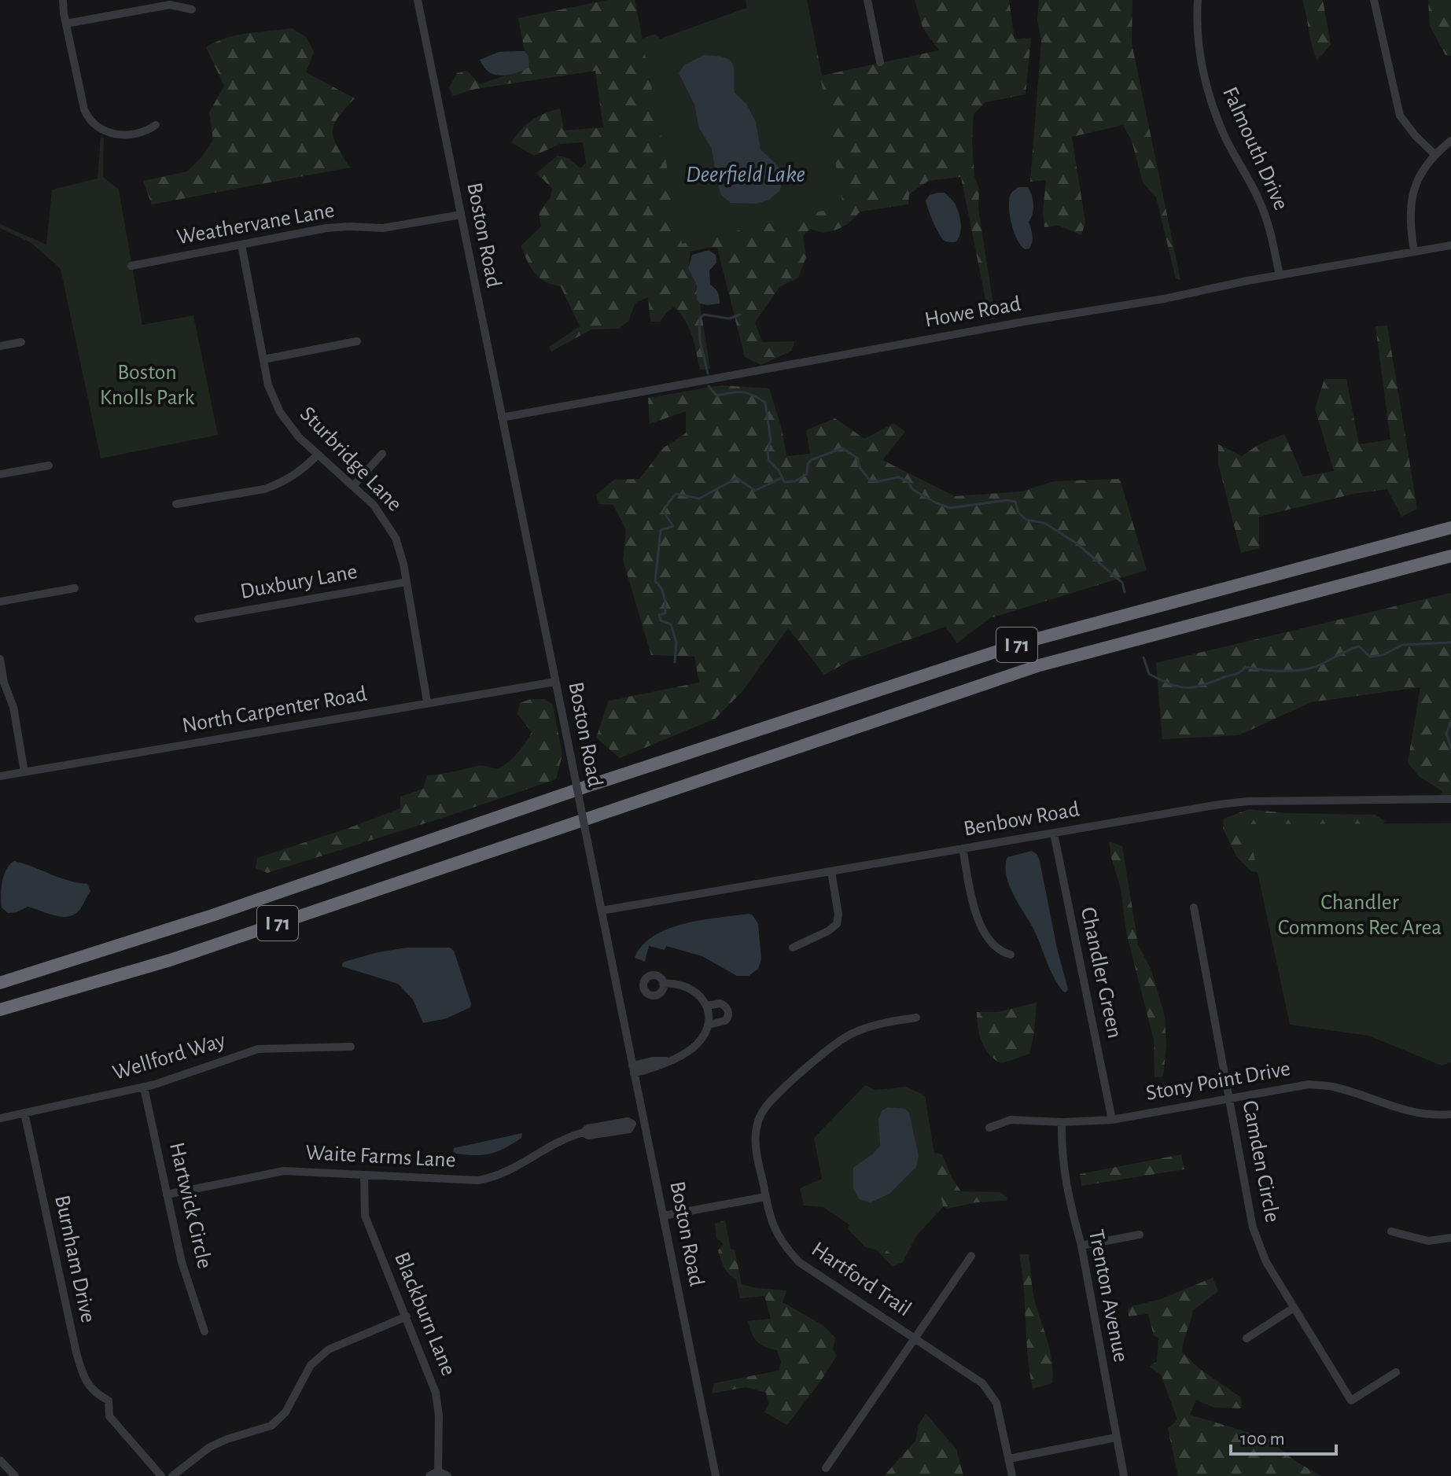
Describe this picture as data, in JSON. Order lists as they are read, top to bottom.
{
  "streets": {
    "highway": ["I 71"],
    "street": [
      "Falmouth Drive",
      "Weathervane Lane",
      "Boston Road",
      "Howe Road",
      "Sturbridge Lane",
      "Duxbury Lane",
      "North Carpenter Road",
      "Benbow Road",
      "Chandler Green",
      "Wellford Way",
      "Stony Point Drive",
      "Waite Farms Lane",
      "Camden Circle",
      "Hartwick Circle",
      "Burnham Drive",
      "Hartford Trail",
      "Trenton Avenue",
      "Blackburn Lane"
    ]
  },
  "crossings": [
    ["Falmouth Drive", "Howe Road"],
    ["Weathervane Lane", "Boston Road"],
    ["Weathervane Lane", "Sturbridge Lane"],
    ["Boston Road", "Howe Road"],
    ["Boston Road", "North Carpenter Road"],
    ["Boston Road", "Benbow Road"],
    ["Boston Road", "Waite Farms Lane"],
    ["Sturbridge Lane", "Duxbury Lane"],
    ["Sturbridge Lane", "North Carpenter Road"],
    ["Benbow Road", "Chandler Green"],
    ["Chandler Green", "Stony Point Drive"],
    ["Wellford Way", "Hartwick Circle"],
    ["Wellford Way", "Burnham Drive"],
    ["Stony Point Drive", "Camden Circle"],
    ["Stony Point Drive", "Trenton Avenue"],
    ["Waite Farms Lane", "Hartwick Circle"],
    ["Waite Farms Lane", "Blackburn Lane"]
  ],
  "water": ["Deerfield Lake"],
  "parks": ["Boston Knolls Park", "Chandler Commons Rec Area"],
  "scale_bar": "100 m"
}
